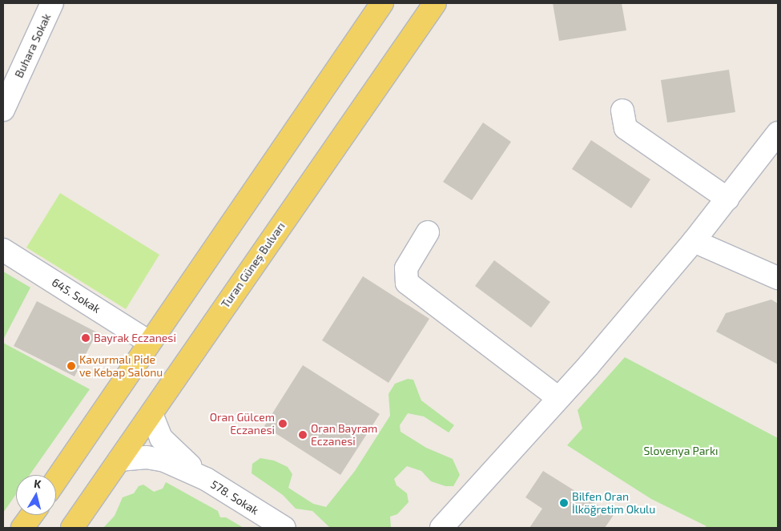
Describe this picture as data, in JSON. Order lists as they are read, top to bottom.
{
  "streets": {
    "main road": ["Turan Güneş Bulvarı"],
    "street": ["Buhara Sokak", "645. Sokak", "578. Sokak"]
  },
  "parks": ["Slovenya Parkı"],
  "places": [
    "Bayrak Eczanesi",
    "Kavurmalı Pide ve Kebap Salonu",
    "Oran Gülcem Eczanesi",
    "Oran Bayram Eczanesi",
    "Bilfen Oran İlköğretim Okulu"
  ],
  "north": "top"
}
